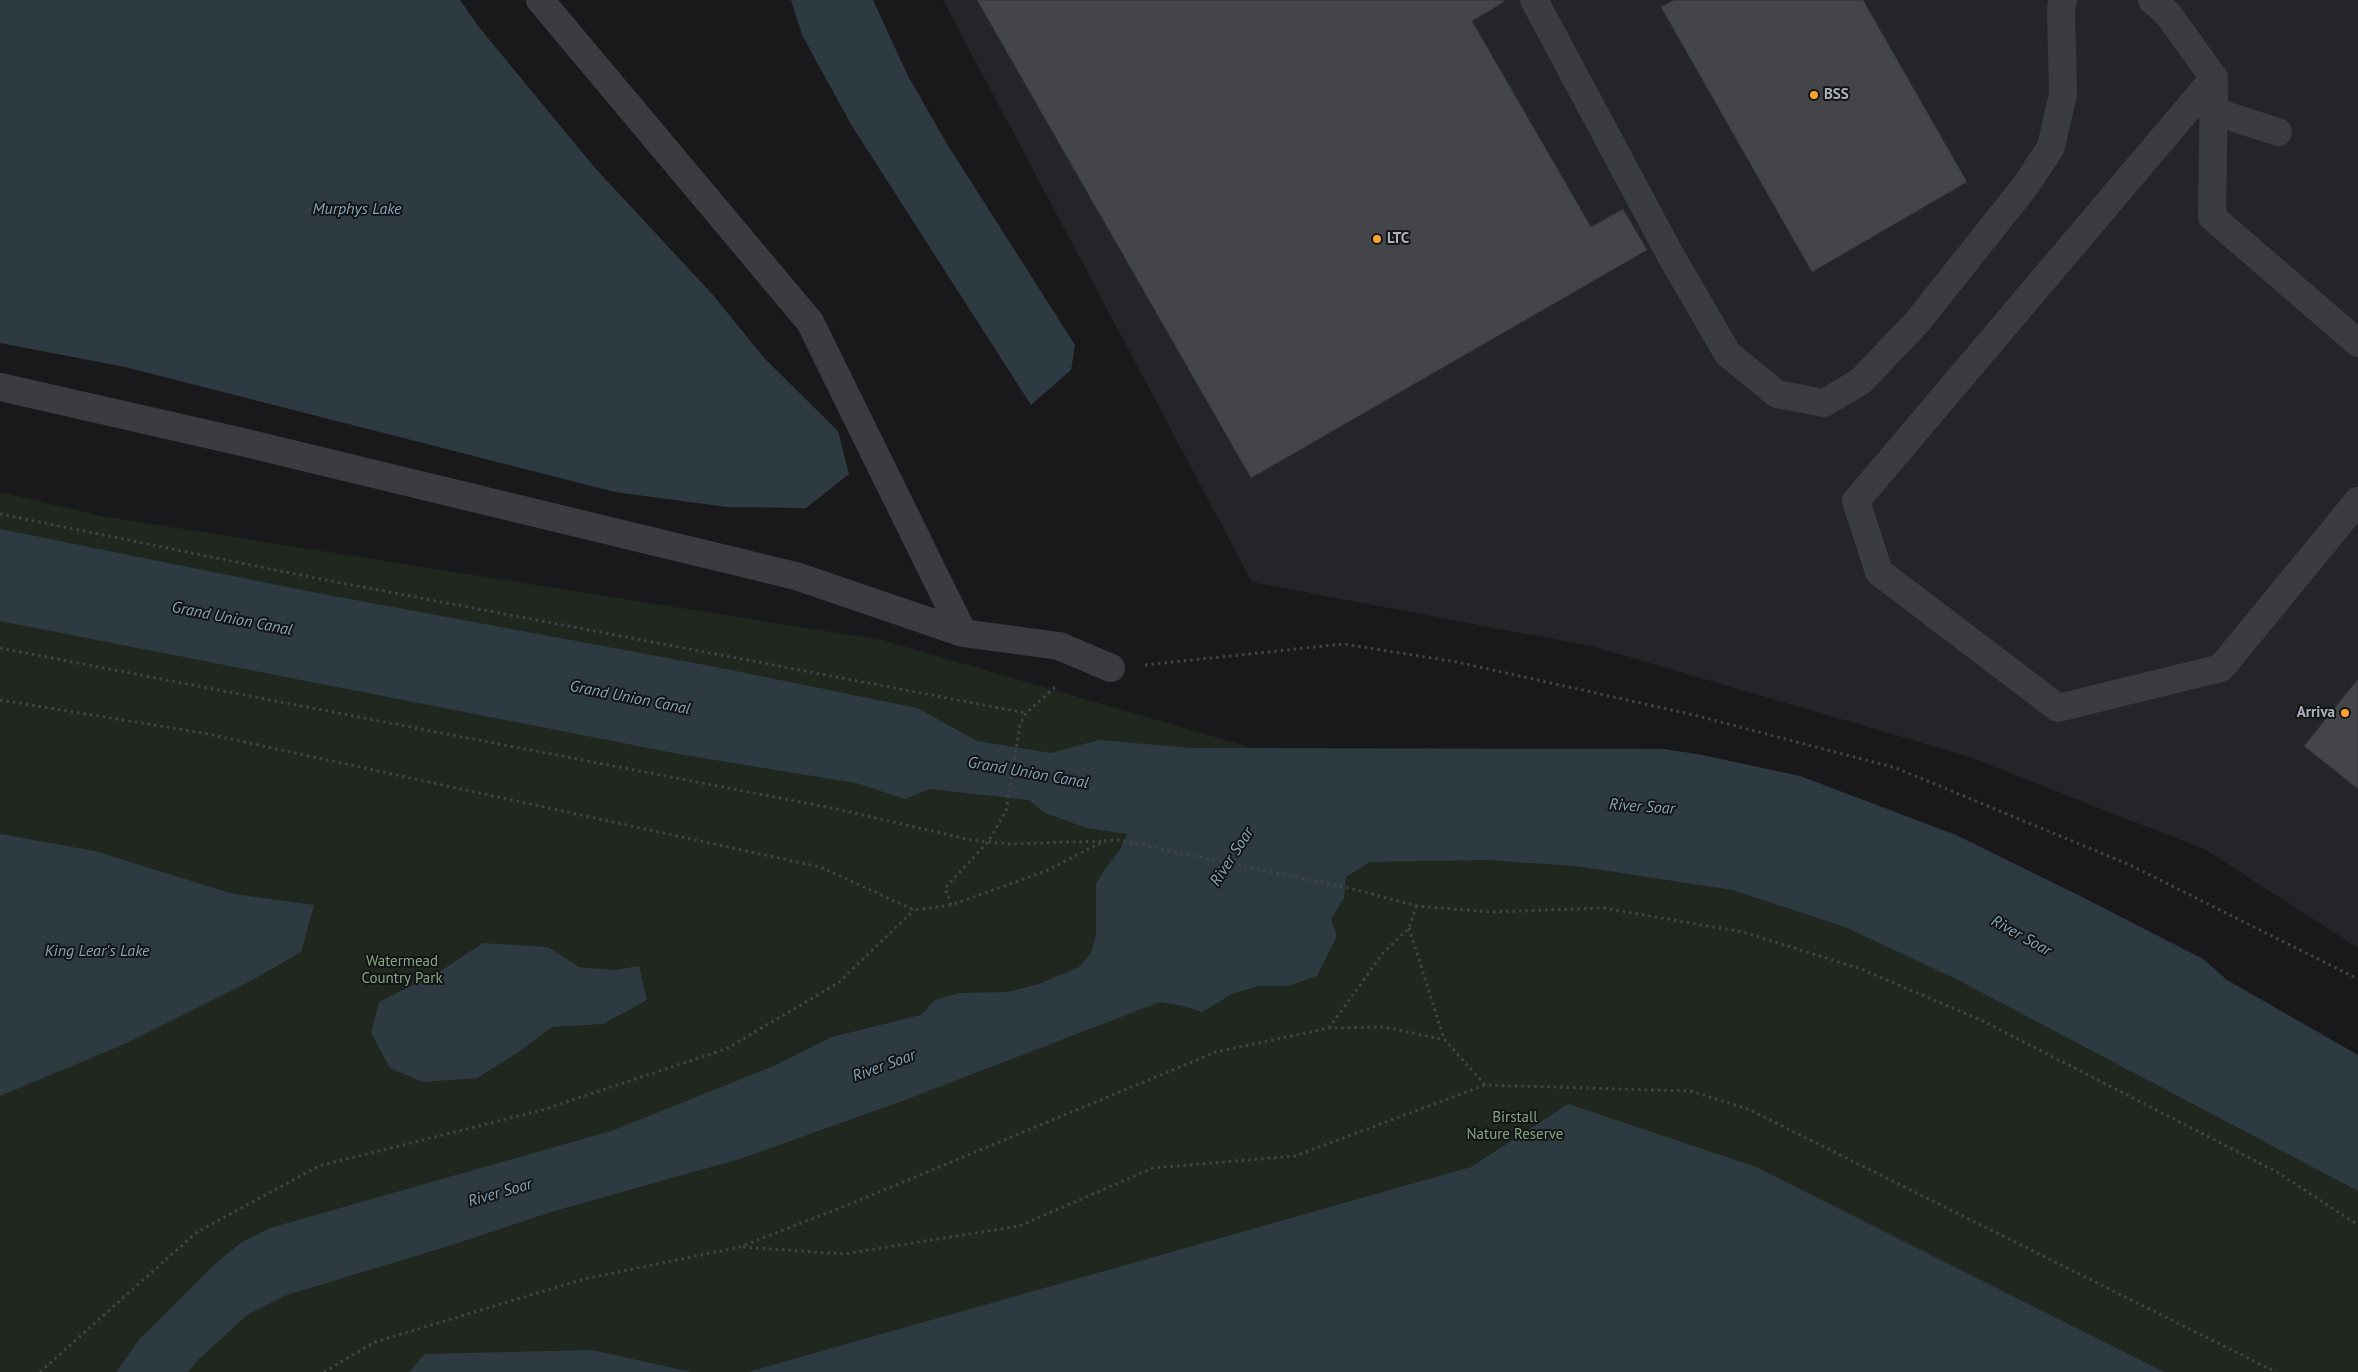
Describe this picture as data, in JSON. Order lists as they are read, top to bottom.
{
  "water": [
    "Murphys Lake",
    "Grand Union Canal",
    "River Soar",
    "King Lear's Lake"
  ],
  "parks": ["Watermead Country Park", "Birstall Nature Reserve"],
  "places": ["BSS", "LTC", "Arriva"]
}
